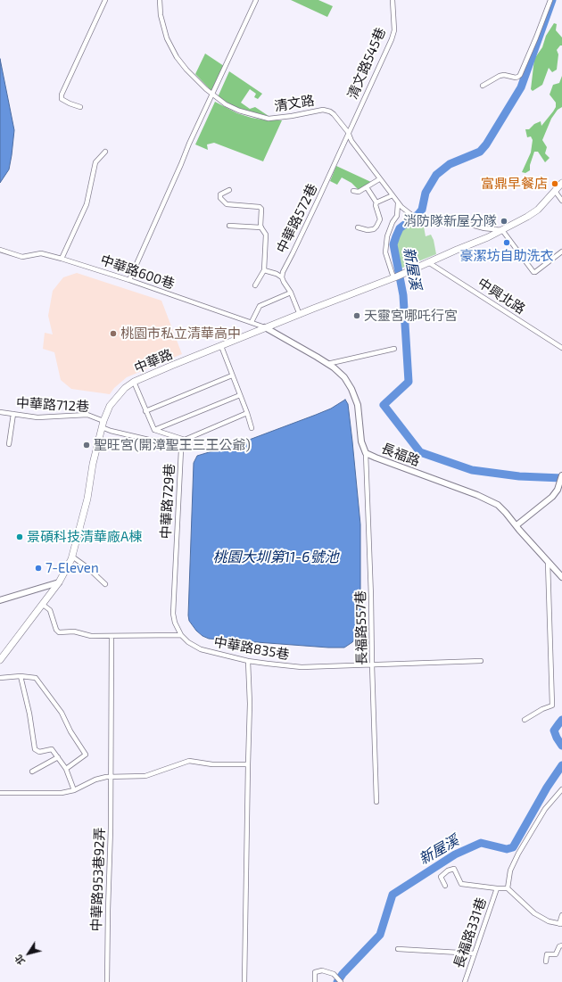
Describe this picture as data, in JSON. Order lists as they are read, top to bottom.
{
  "streets": {
    "main road": ["中華路"],
    "street": [
      "清文路545巷",
      "清文路",
      "中華路572巷",
      "中華路600巷",
      "中興北路",
      "中華路712巷",
      "長福路",
      "中華路729巷",
      "長福路557巷",
      "中華路835巷",
      "中華路953巷92弄",
      "長福路331巷"
    ]
  },
  "crossings": [
    ["清文路545巷", "清文路"],
    ["清文路545巷", "中華路572巷"],
    ["清文路", "中華路572巷"],
    ["清文路", "中華路"],
    ["中華路600巷", "中華路"],
    ["中華路600巷", "長福路"],
    ["中興北路", "中華路"],
    ["中華路", "中華路712巷"],
    ["中華路", "長福路"],
    ["中華路", "中華路729巷"],
    ["中華路712巷", "中華路729巷"],
    ["長福路", "長福路557巷"],
    ["中華路729巷", "中華路835巷"],
    ["長福路557巷", "中華路835巷"]
  ],
  "water": ["新屋溪", "桃園大圳第11-6號池"],
  "places": [
    "富鼎早餐店",
    "消防隊新屋分隊",
    "豪潔坊自助洗衣",
    "天靈宮哪吒行宮",
    "桃園市私立清華高中",
    "聖旺宮(開漳聖王三王公爺)",
    "景碩科技清華廠A棟",
    "7-Eleven"
  ],
  "north": "bottom left"
}
